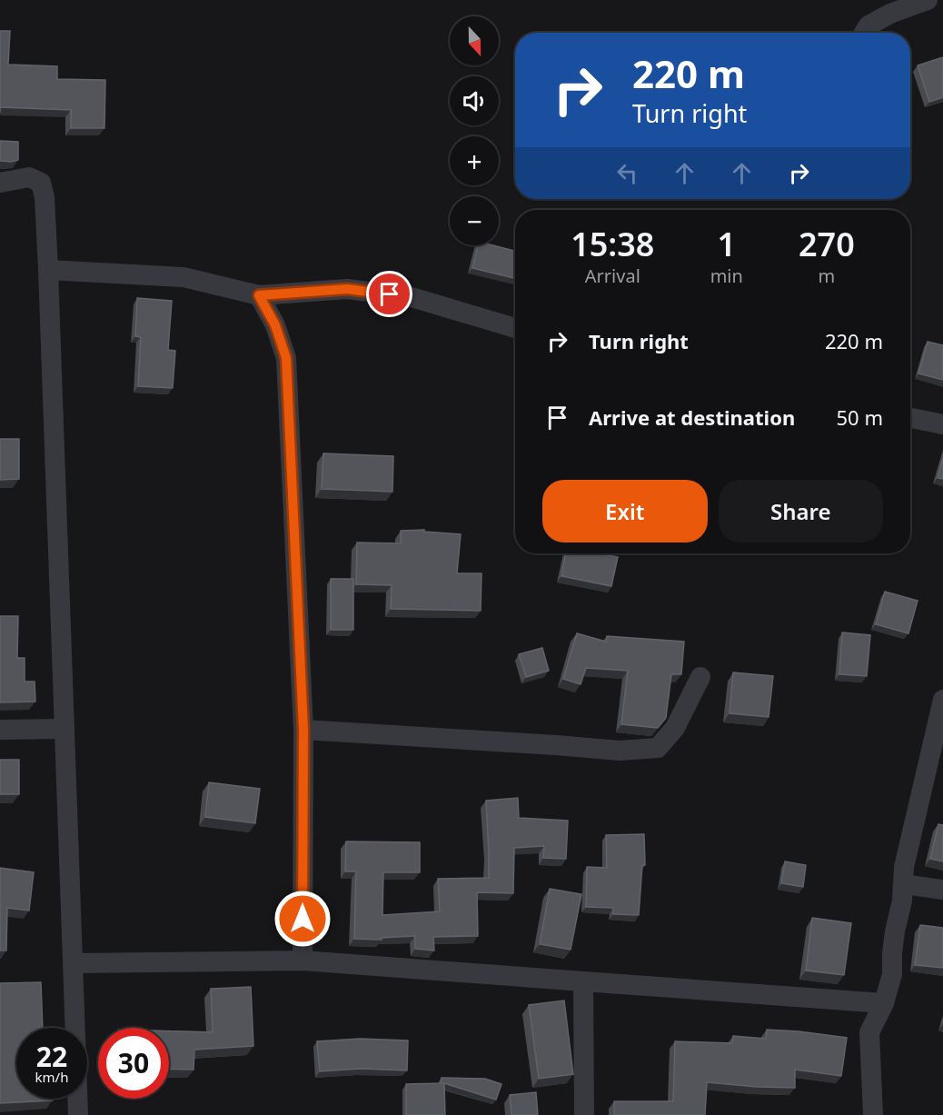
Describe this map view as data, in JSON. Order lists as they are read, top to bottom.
{
  "north": "bottom",
  "page": {
    "map_buttons": ["+", "−"],
    "turn": ["220 m", "Turn right"],
    "eta": [
      "15:38",
      "Arrival",
      "1",
      "min",
      "270",
      "m"
    ],
    "list": [
      {
        "name": "Turn right",
        "value": "220 m"
      },
      {
        "name": "Arrive at destination",
        "value": "50 m"
      }
    ],
    "buttons": ["Exit", "Share"],
    "speed": "22 km/h",
    "limit": "30"
  }
}
